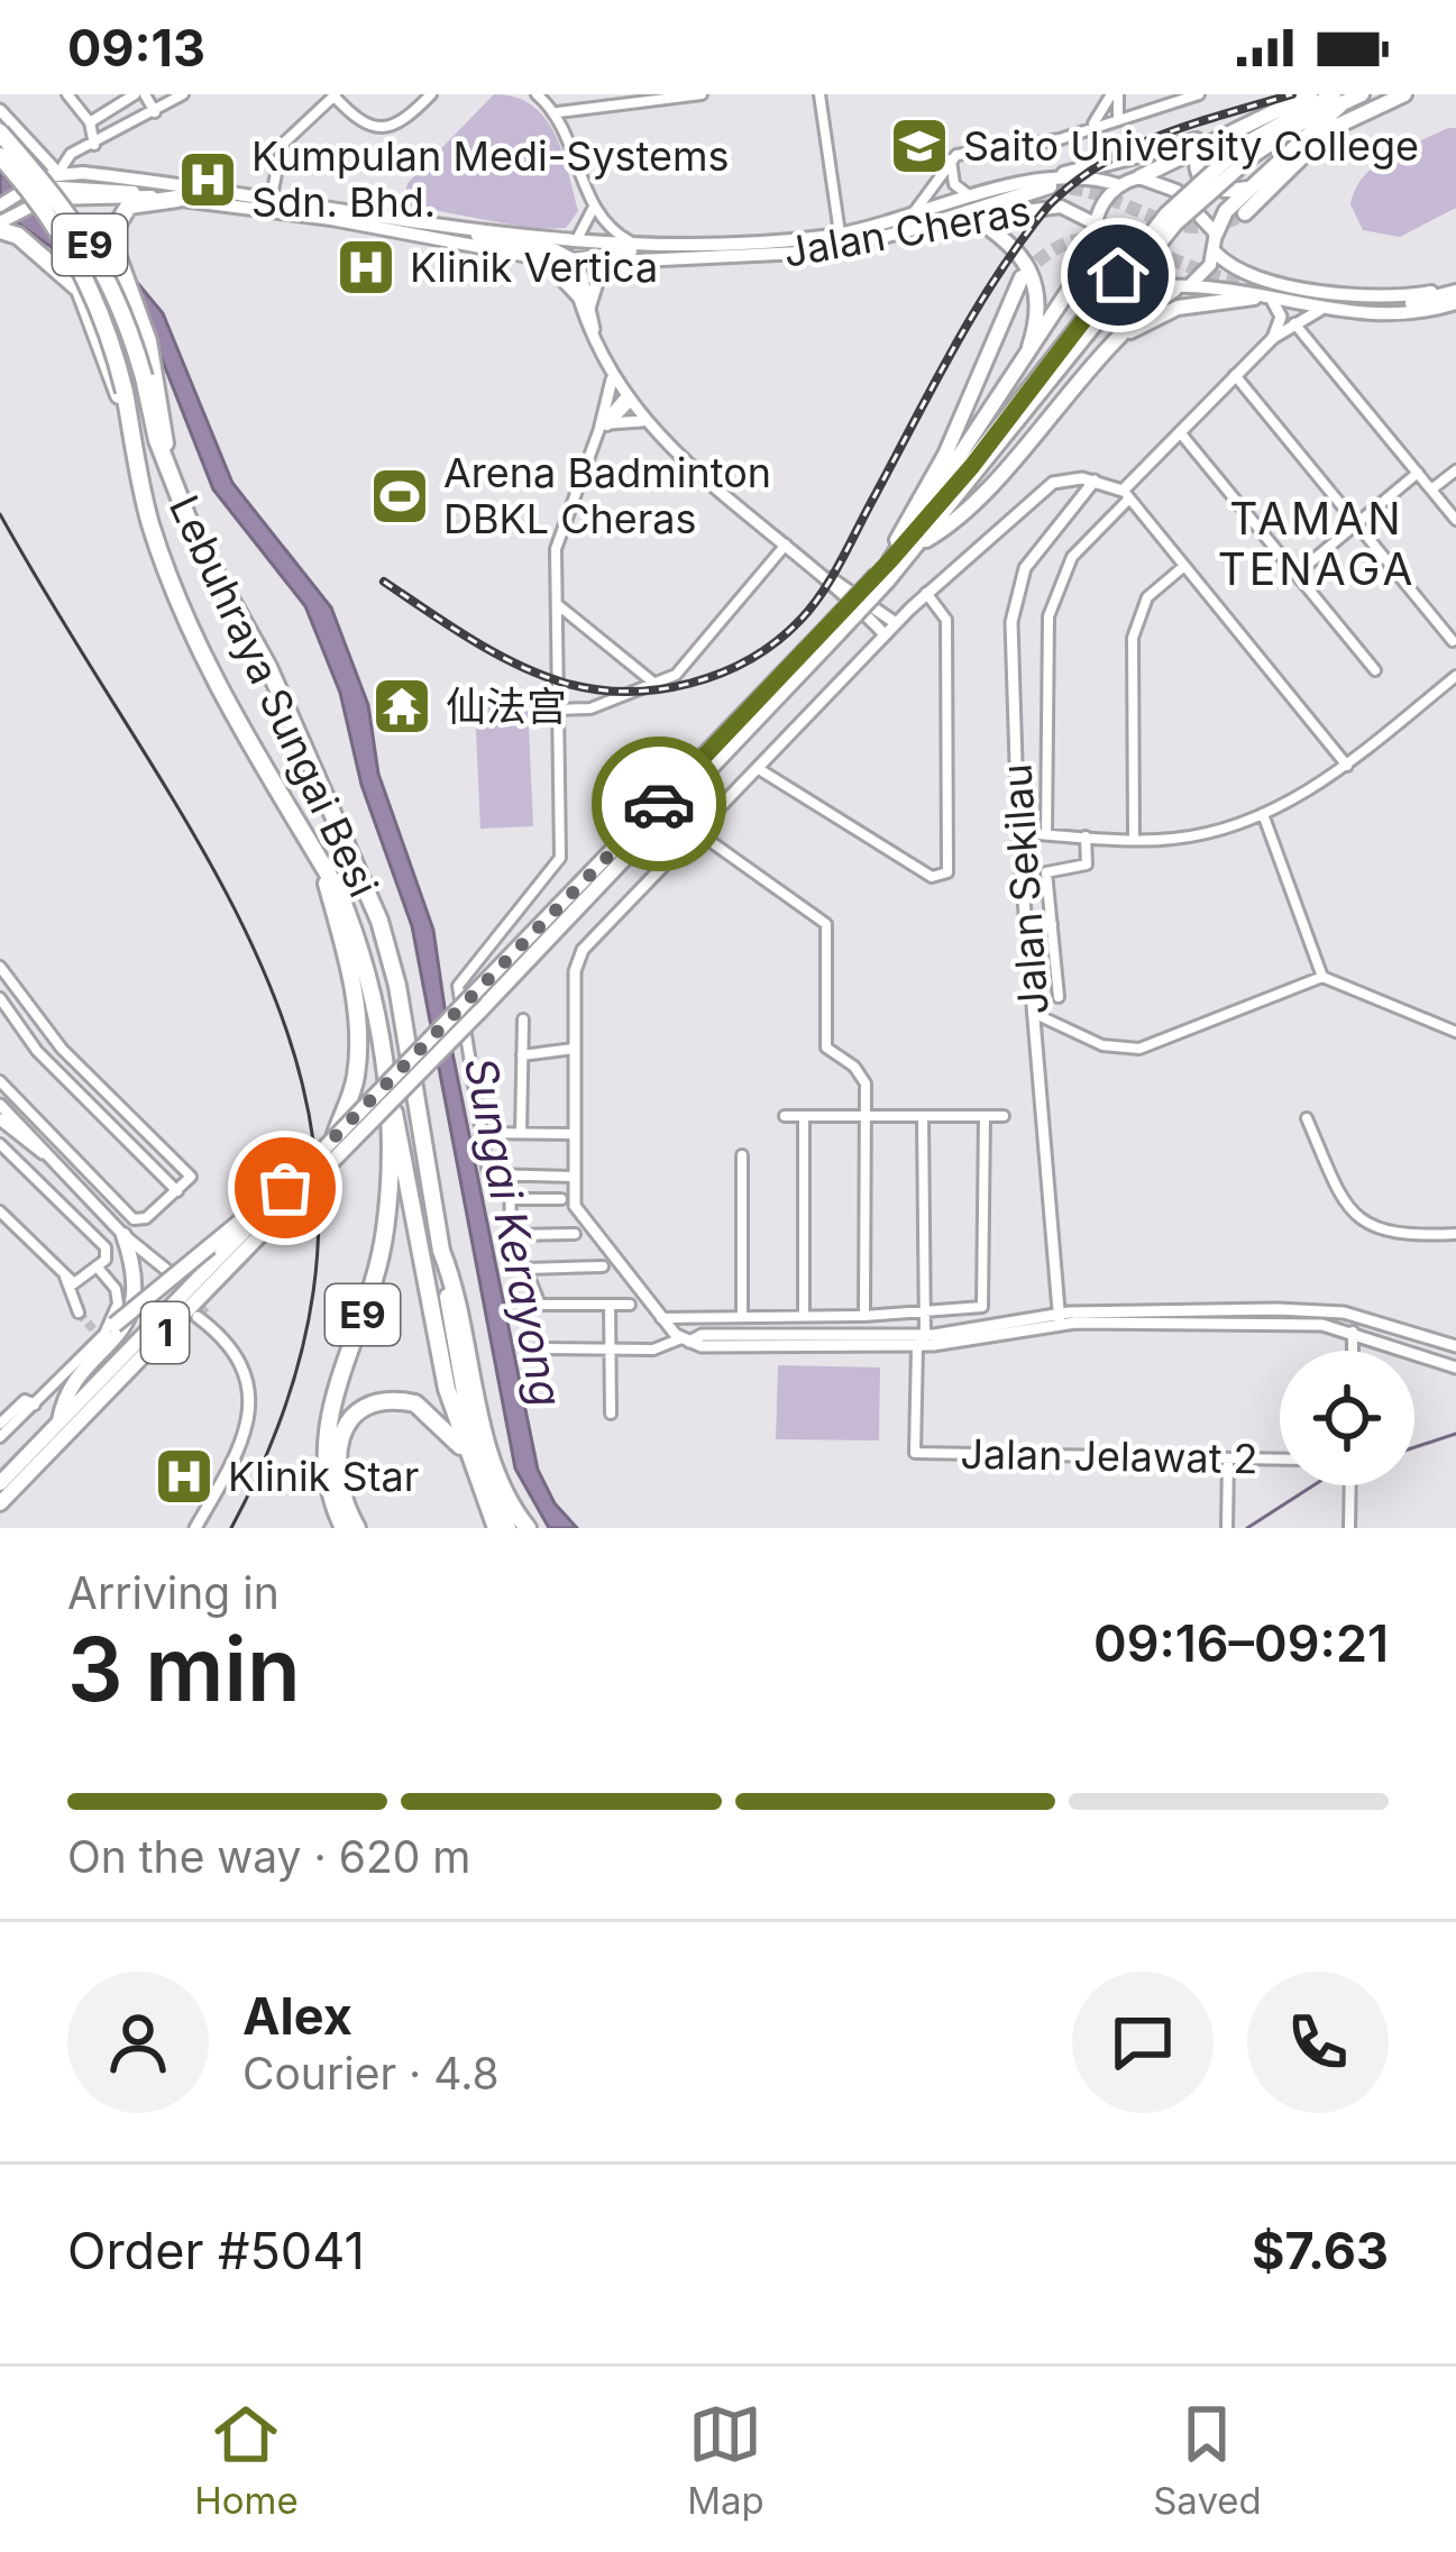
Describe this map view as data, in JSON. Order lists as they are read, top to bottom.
{
  "streets": {
    "highway": ["E9", "Lebuhraya Sungai Besi", "1"],
    "main road": ["Jalan Cheras"],
    "street": ["Jalan Sekilau", "Jalan Jelawat 2"]
  },
  "districts": ["TAMAN TENAGA"],
  "water": ["Sungai Kerayong"],
  "places": {
    "school or university": ["Saito University College"],
    "hospital": ["Kumpulan Medi-Systems Sdn. Bhd.", "Klinik Vertica", "Klinik Star"],
    "sports": ["Arena Badminton DBKL Cheras"],
    "temple": ["仙法宫"]
  },
  "page": {
    "status": "09:13",
    "heading": ["3 min", "Arriving in", "09:16–09:21"],
    "panel": [
      "Alex",
      "Courier · 4.8",
      "Order #5041",
      "$7.63"
    ],
    "bar": "On the way · 620 m",
    "tabs": ["Home", "Map", "Saved"]
  }
}
